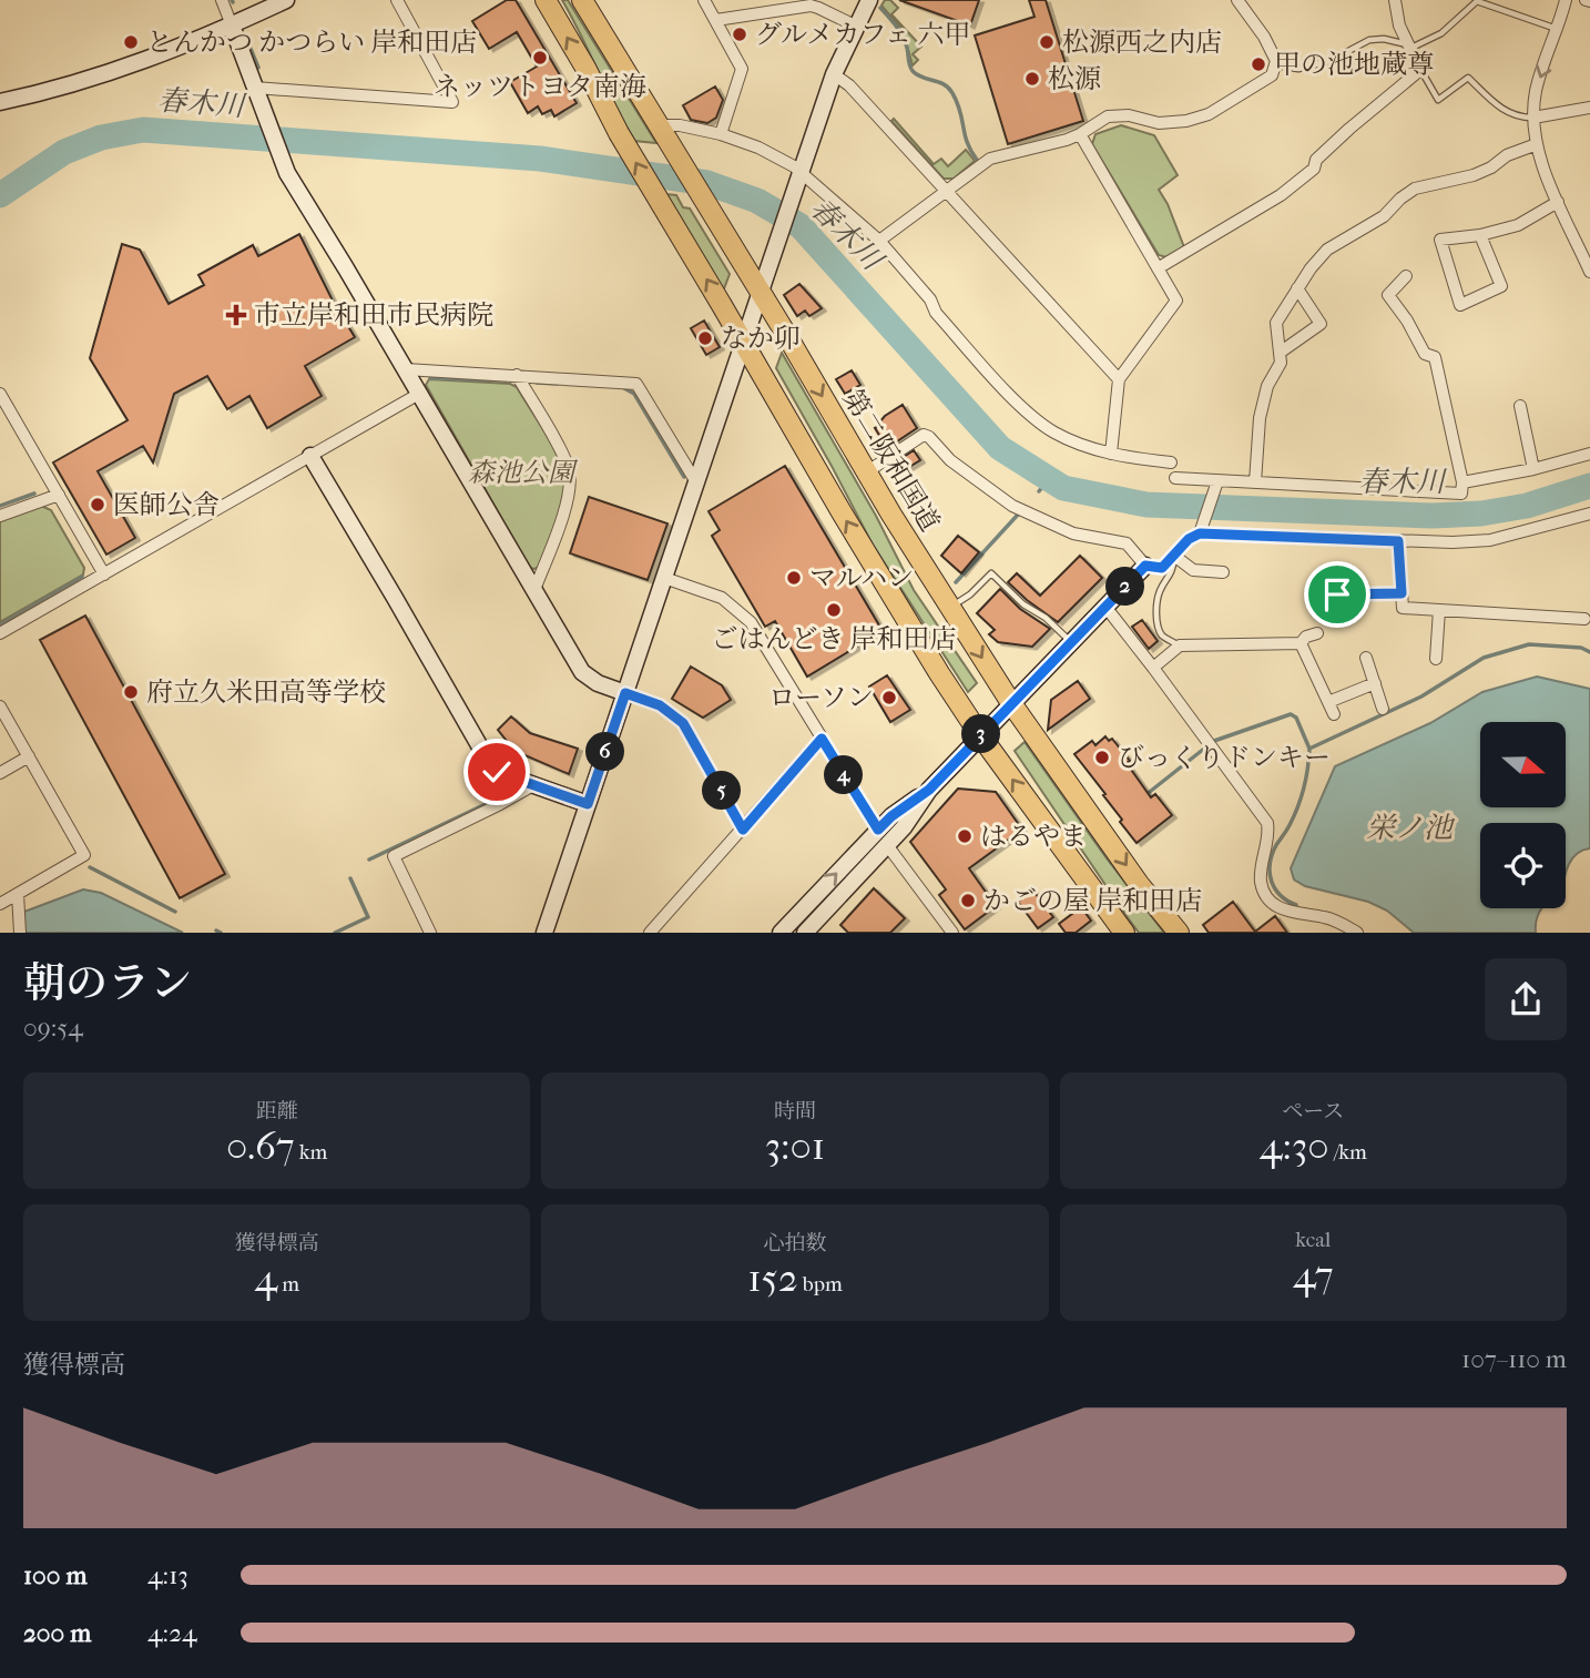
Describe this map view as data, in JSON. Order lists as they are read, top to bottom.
{
  "streets": {
    "highway": ["第二阪和国道"]
  },
  "water": ["春木川", "栄ノ池"],
  "parks": ["森池公園"],
  "places": {
    "other": [
      "グルメカフェ 六甲",
      "とんかつ かつらい 岸和田店",
      "松源西之内店",
      "ネッツトヨタ南海",
      "甲の池地蔵尊",
      "松源",
      "なか卯",
      "医師公舎",
      "マルハン",
      "ごはんどき 岸和田店",
      "府立久米田高等学校",
      "ローソン",
      "びっくりドンキー",
      "はるやま",
      "かごの屋 岸和田店"
    ],
    "health": ["市立岸和田市民病院"]
  },
  "north": "right",
  "page": {
    "pins": [
      "2",
      "3",
      "6",
      "4",
      "5"
    ],
    "heading": ["朝のラン", "09:54"],
    "stats": [
      ["距離", "0.67 km"],
      ["時間", "3:01"],
      ["ペース", "4:30 /km"],
      ["獲得標高", "4 m"],
      ["心拍数", "152 bpm"],
      ["kcal", "47"]
    ],
    "chart": ["獲得標高", "107–110 m"],
    "list": [
      {
        "name": "100 m",
        "note": "4:13"
      },
      {
        "name": "200 m",
        "note": "4:24"
      }
    ]
  }
}
